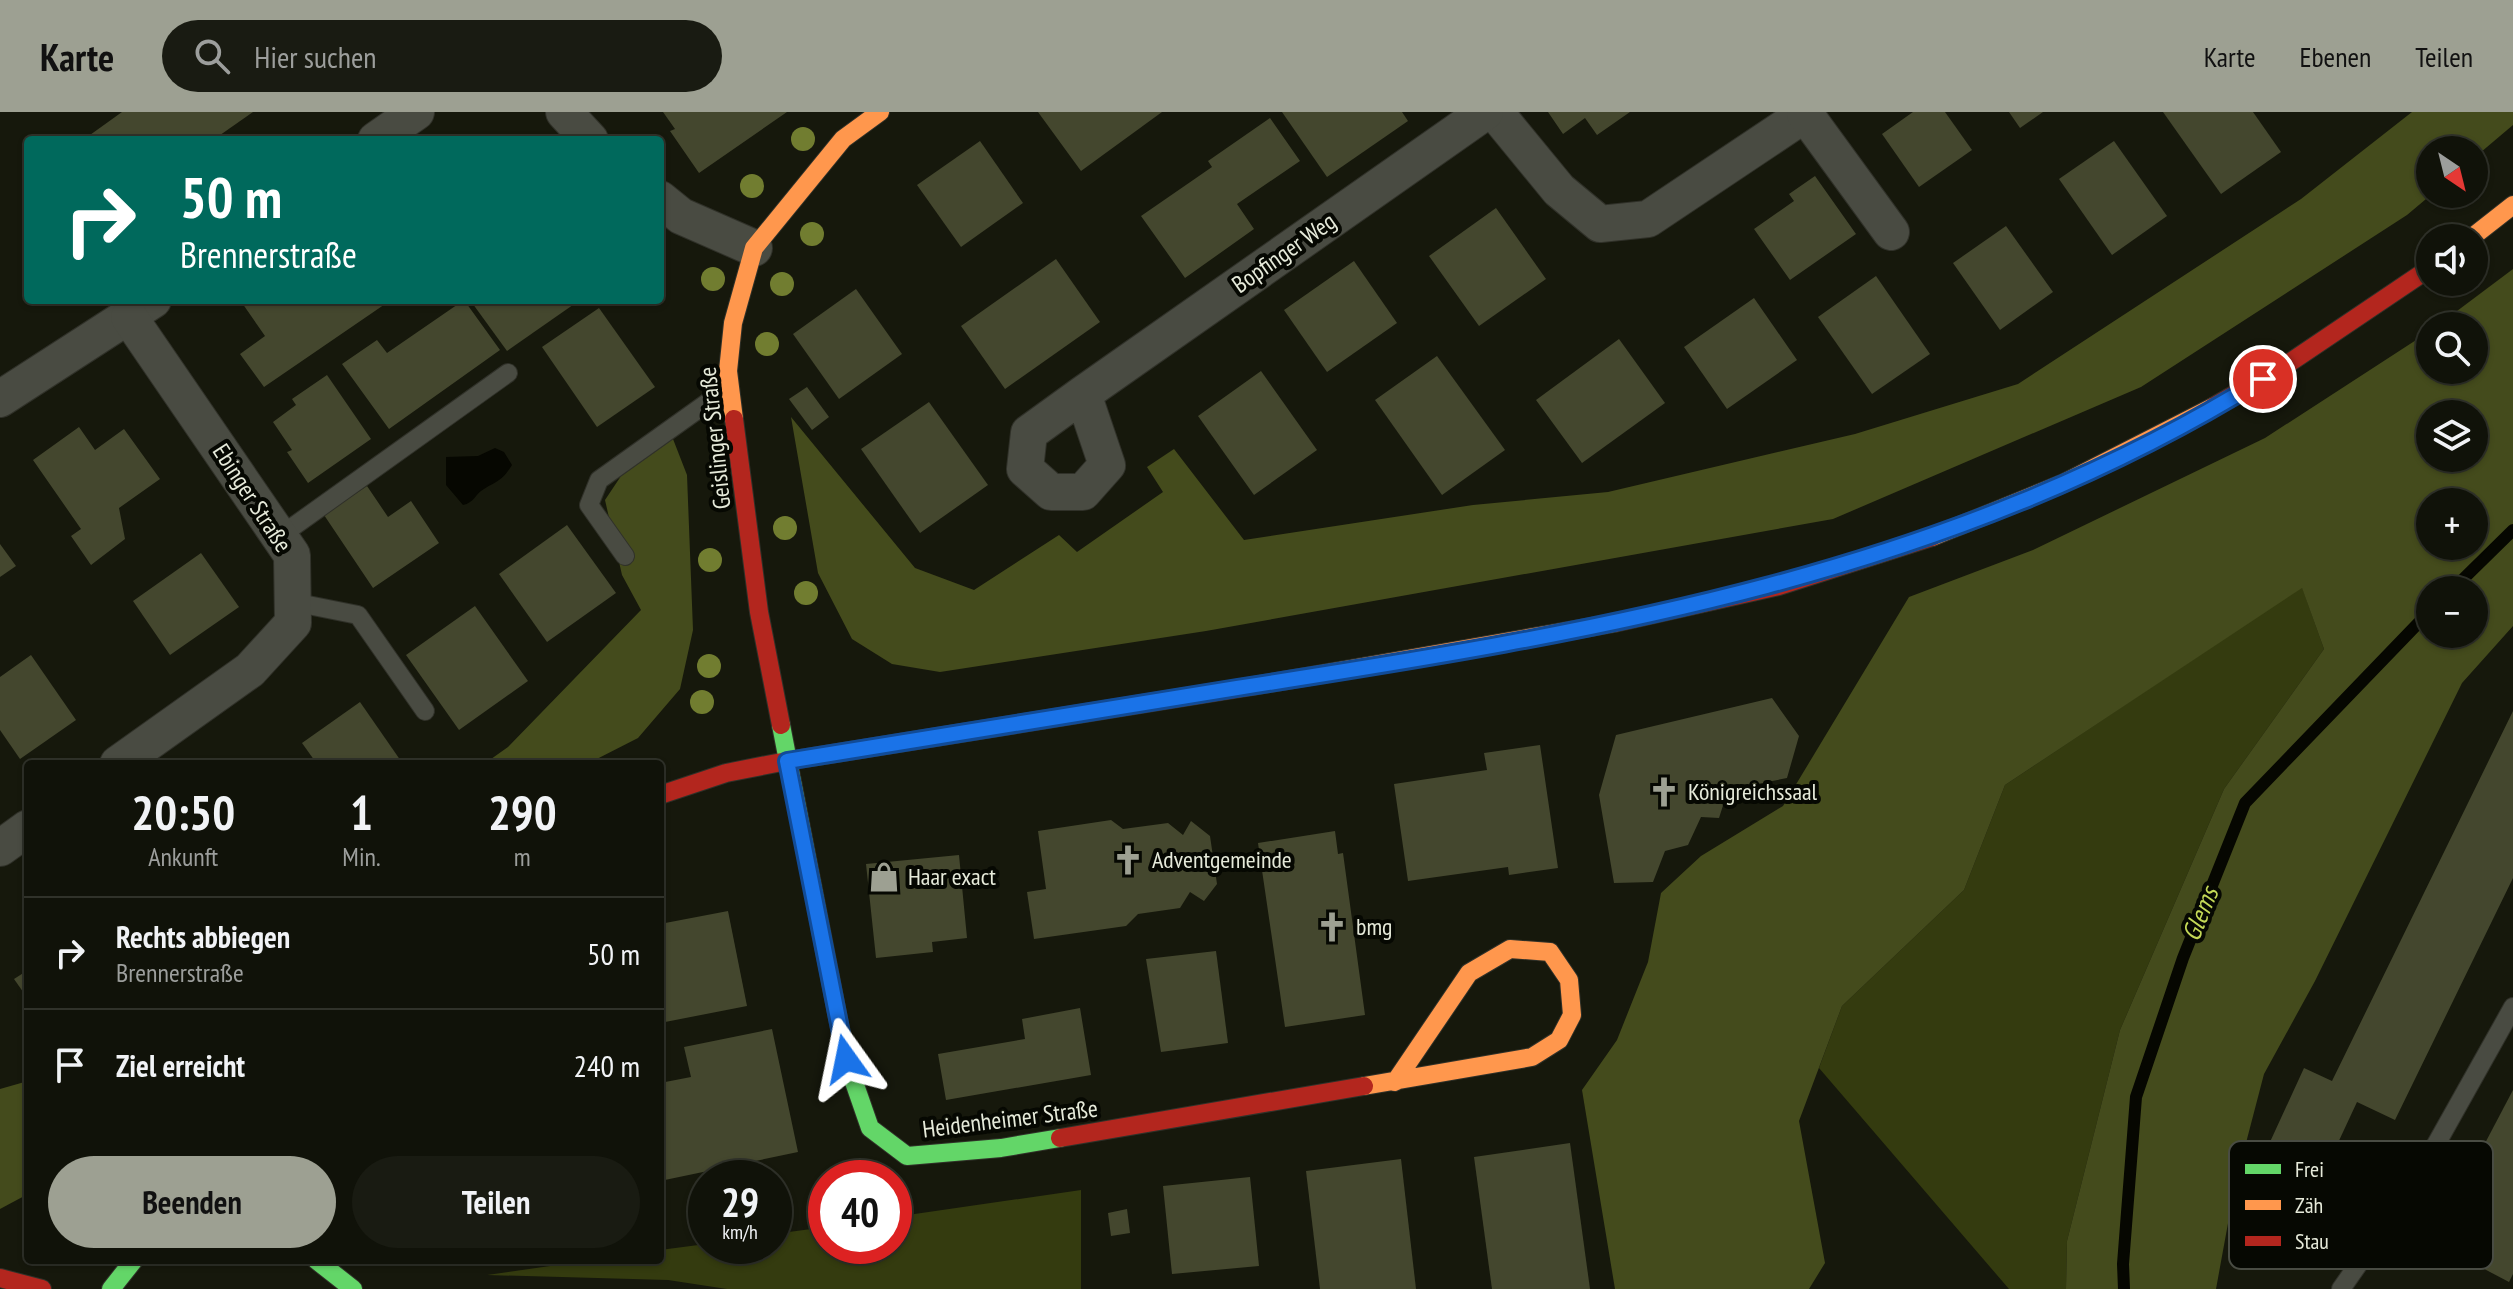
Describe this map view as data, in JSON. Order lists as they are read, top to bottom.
{
  "streets": {
    "street": [
      "Bopfinger Weg",
      "Geislinger Straße",
      "Ebinger Straße",
      "Heidenheimer Straße"
    ]
  },
  "crossings": [
    ["Geislinger Straße", "Heidenheimer Straße"]
  ],
  "water": ["Glems"],
  "places": {
    "church": ["Königreichssaal", "Adventgemeinde", "bmg"],
    "shop": ["Haar exact"]
  },
  "legend": ["Frei", "Zäh", "Stau"],
  "north": "bottom right",
  "page": {
    "header": "Karte",
    "search": "Hier suchen",
    "nav": ["Karte", "Ebenen", "Teilen"],
    "map_buttons": ["+", "−"],
    "turn": ["50 m", "Brennerstraße"],
    "eta": [
      "20:50",
      "Ankunft",
      "1",
      "Min.",
      "290",
      "m"
    ],
    "list": [
      {
        "name": "Rechts abbiegen",
        "note": "Brennerstraße",
        "value": "50 m"
      },
      {
        "name": "Ziel erreicht",
        "value": "240 m"
      }
    ],
    "buttons": ["Beenden", "Teilen"],
    "speed": "29 km/h",
    "limit": "40"
  }
}
